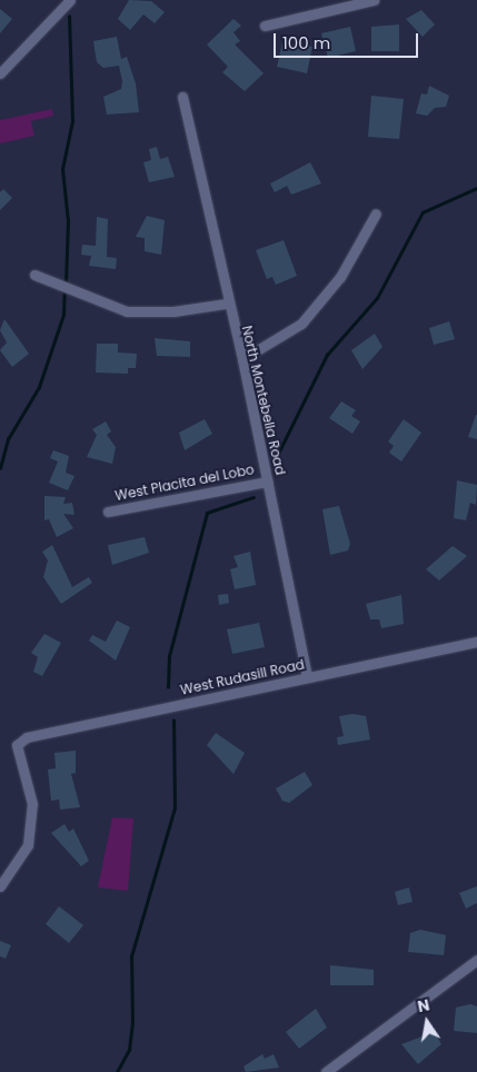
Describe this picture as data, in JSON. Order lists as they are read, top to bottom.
{
  "streets": {
    "street": ["North Montebella Road", "West Placita del Lobo", "West Rudasill Road"]
  },
  "crossings": [
    ["North Montebella Road", "West Placita del Lobo"],
    ["North Montebella Road", "West Rudasill Road"]
  ],
  "scale_bar": "100 m",
  "north": "top"
}
